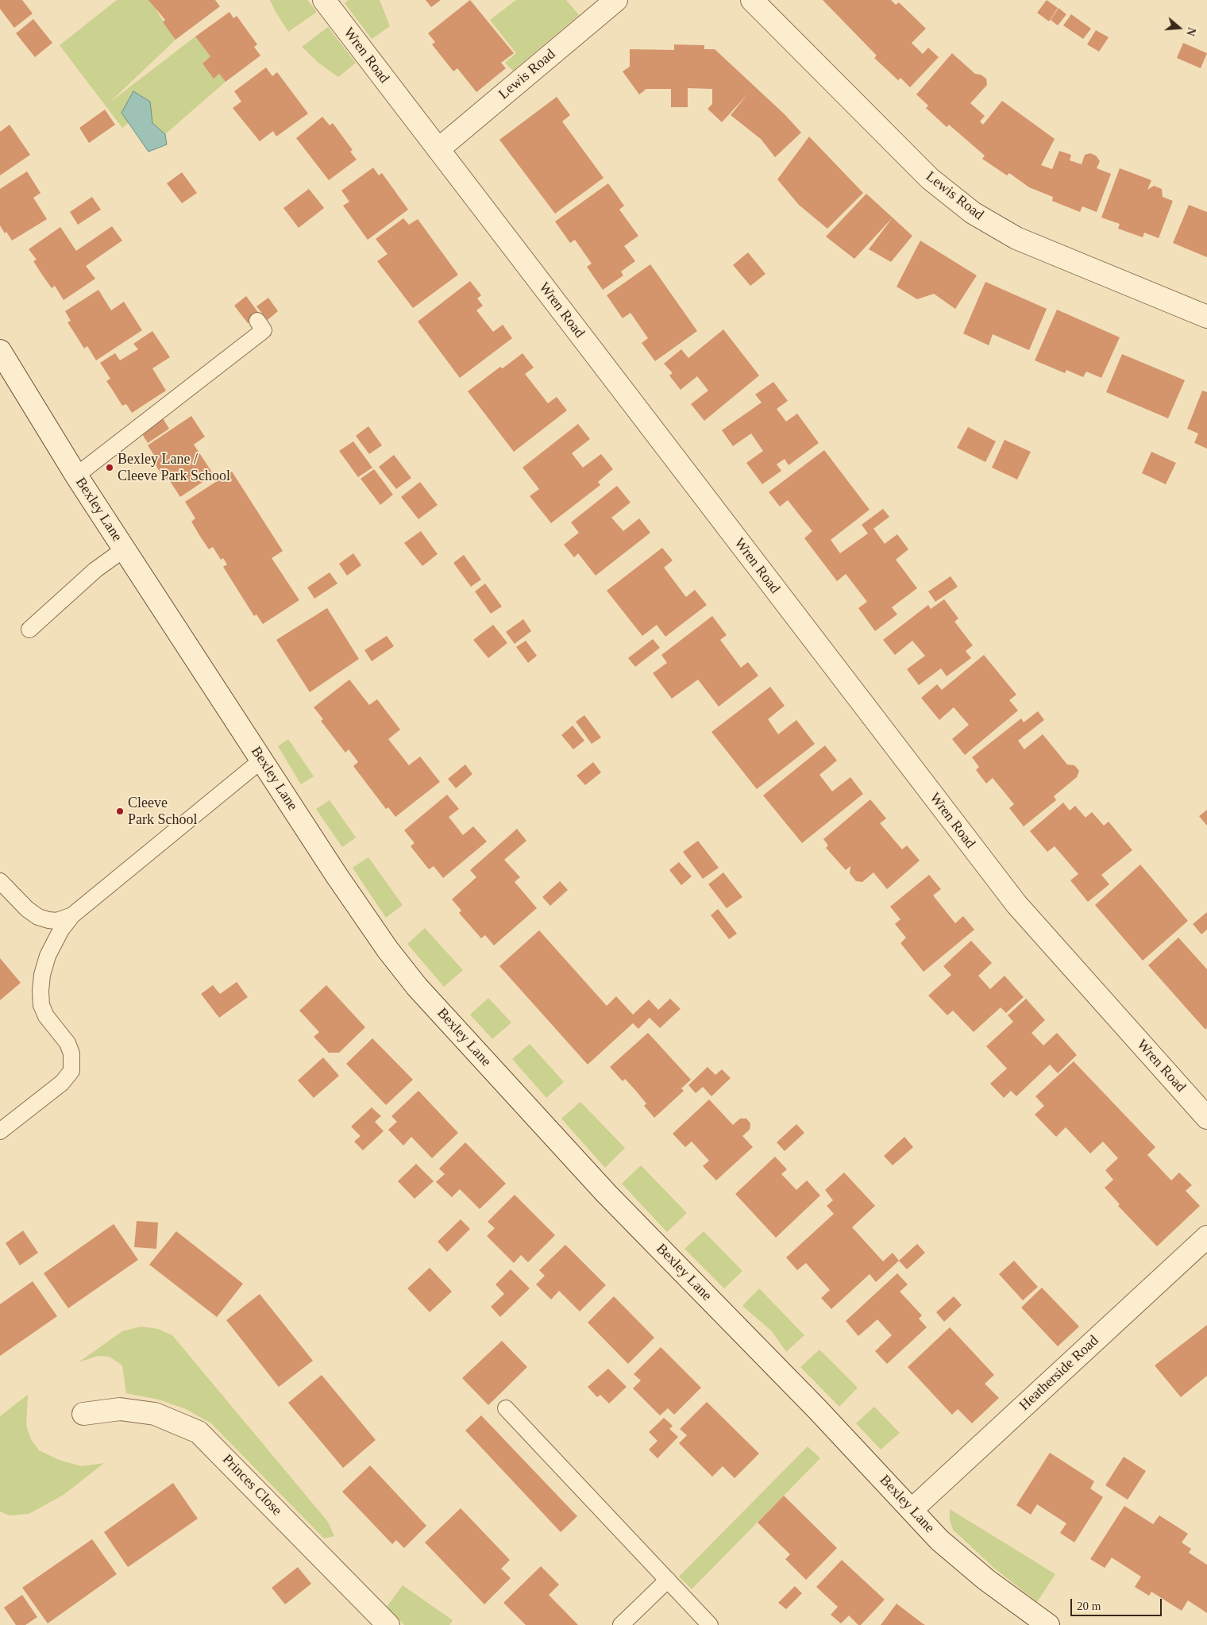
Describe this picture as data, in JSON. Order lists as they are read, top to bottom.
{
  "streets": {
    "street": [
      "Wren Road",
      "Lewis Road",
      "Bexley Lane",
      "Heatherside Road",
      "Princes Close"
    ]
  },
  "crossings": [
    ["Wren Road", "Lewis Road"],
    ["Bexley Lane", "Heatherside Road"]
  ],
  "places": ["Bexley Lane / Cleeve Park School", "Cleeve Park School"],
  "scale_bar": "20 m",
  "north": "right"
}
